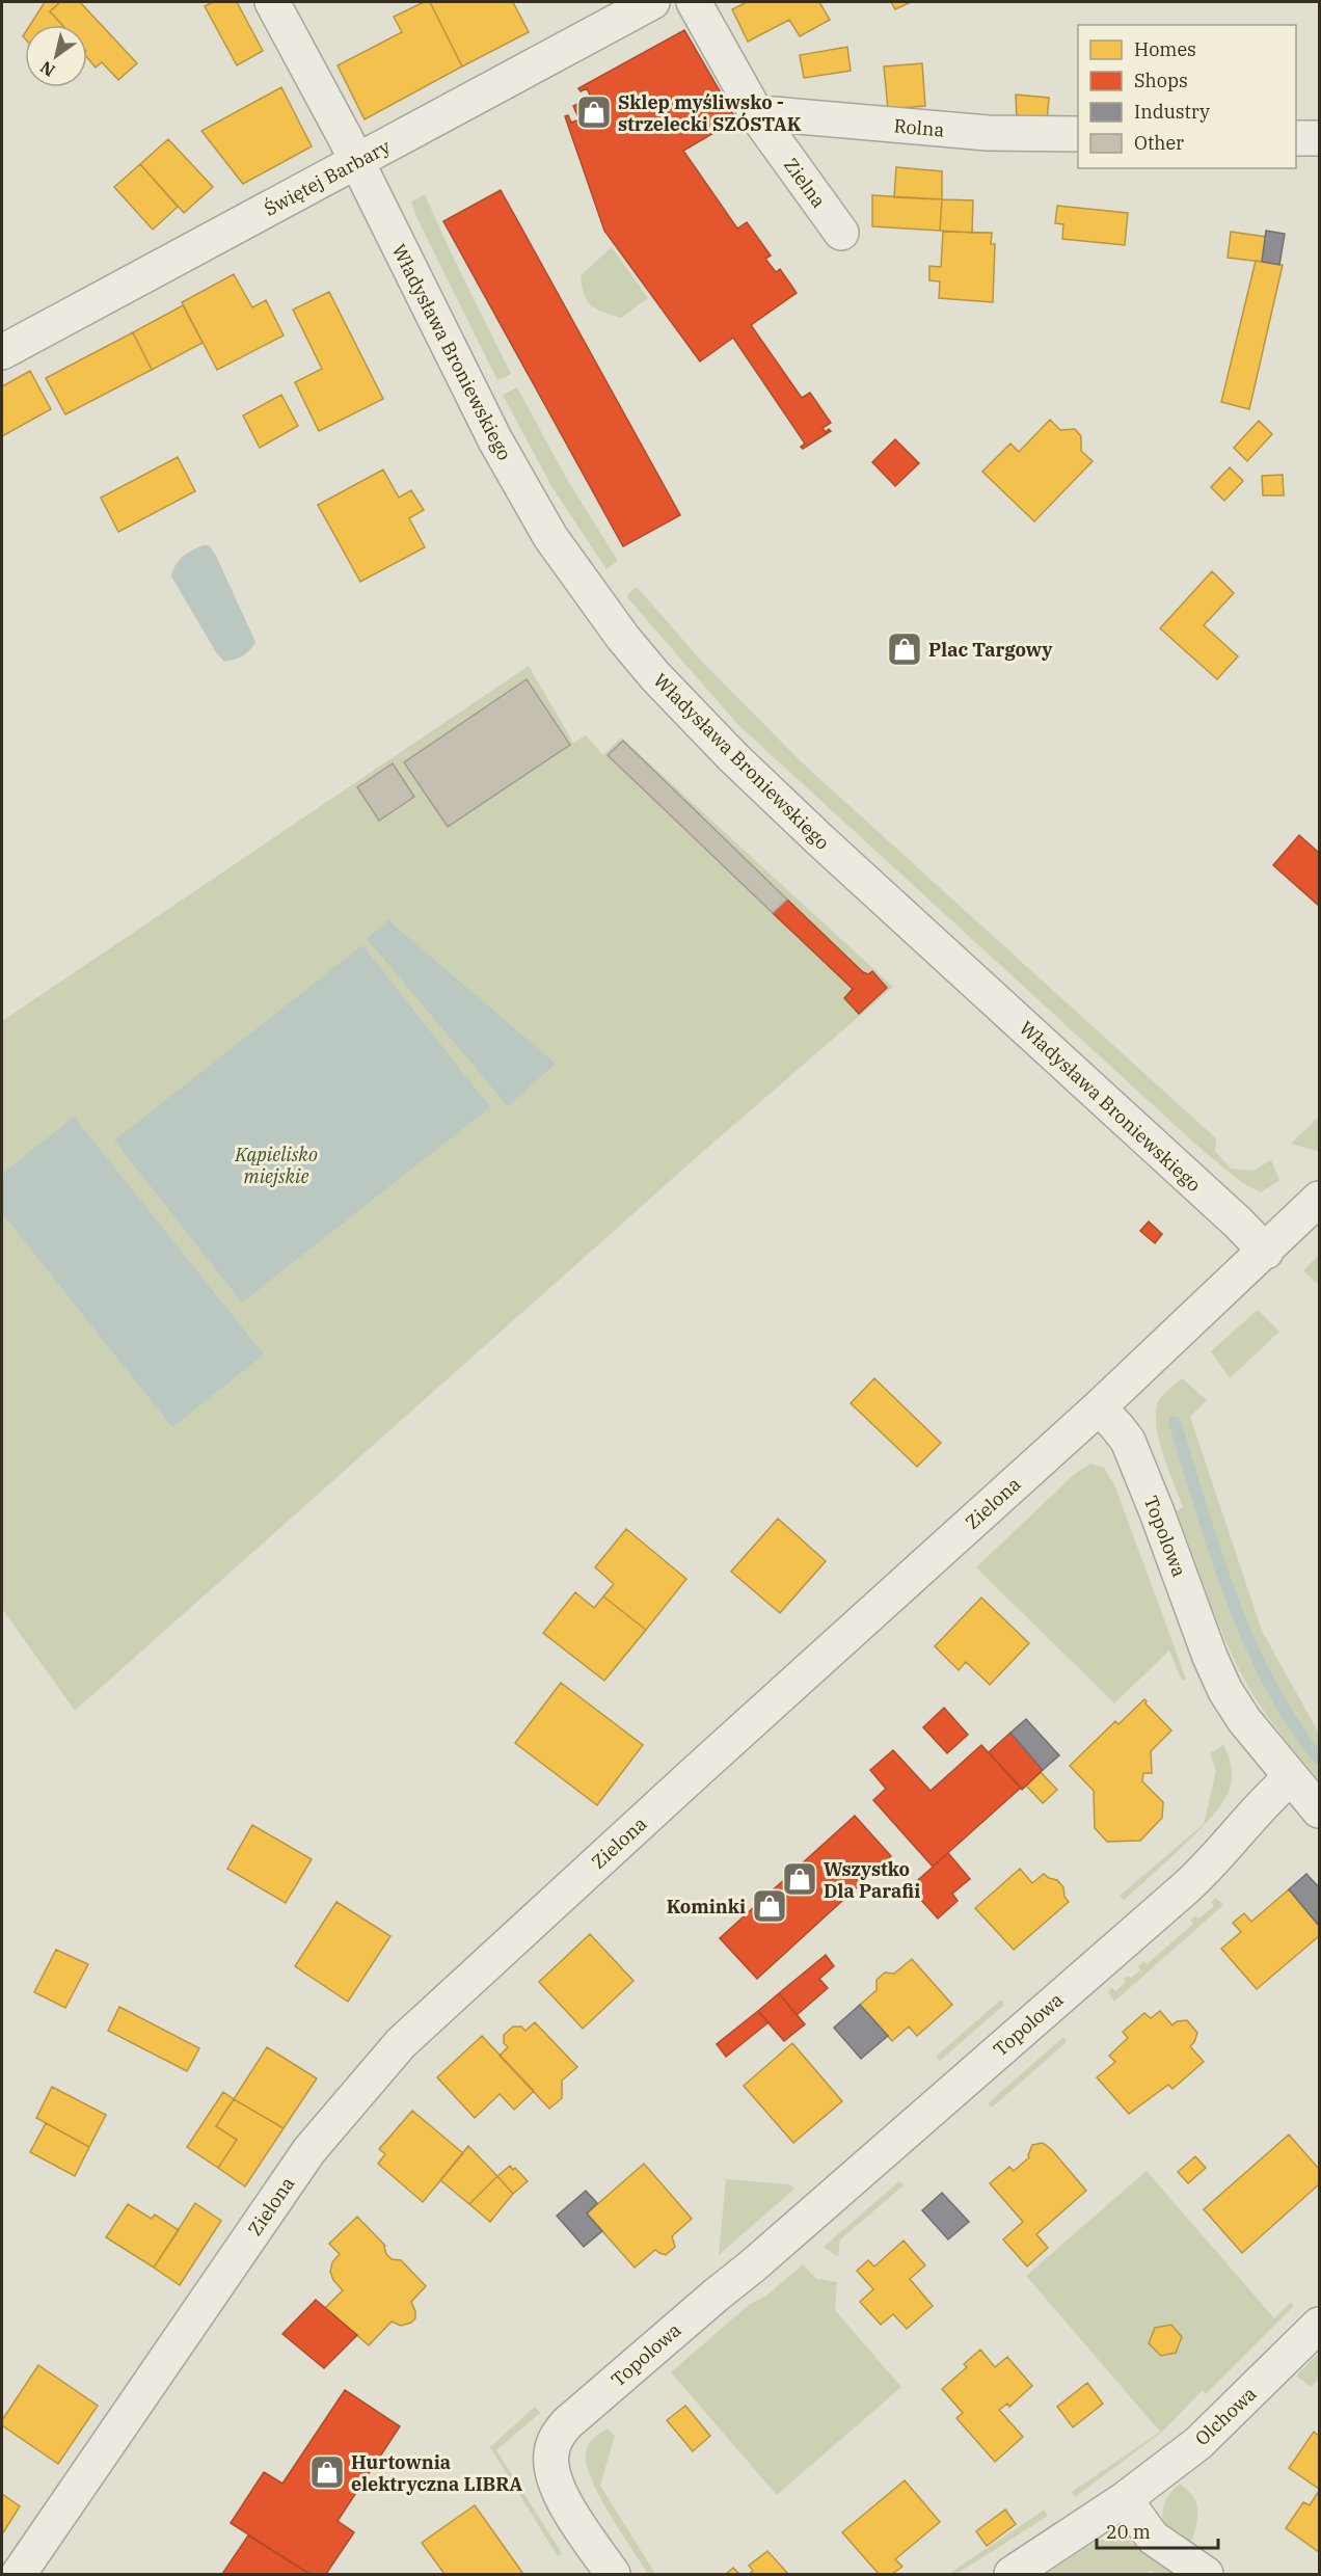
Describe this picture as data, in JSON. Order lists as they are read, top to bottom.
{
  "streets": {
    "street": [
      "Rolna",
      "Świętej Barbary",
      "Zielna",
      "Władysława Broniewskiego",
      "Zielona",
      "Topolowa",
      "Olchowa"
    ]
  },
  "crossings": [
    ["Rolna", "Zielna"],
    ["Świętej Barbary", "Władysława Broniewskiego"],
    ["Władysława Broniewskiego", "Zielona"],
    ["Zielona", "Topolowa"]
  ],
  "parks": ["Kąpielisko miejskie"],
  "places": {
    "shop": [
      "Sklep myśliwsko - strzelecki SZÓSTAK",
      "Plac Targowy",
      "Wszystko Dla Parafii",
      "Kominki",
      "Hurtownia elektryczna LIBRA"
    ]
  },
  "legend": [
    "Homes",
    "Shops",
    "Industry",
    "Other"
  ],
  "scale_bar": "20 m",
  "north": "bottom left"
}
